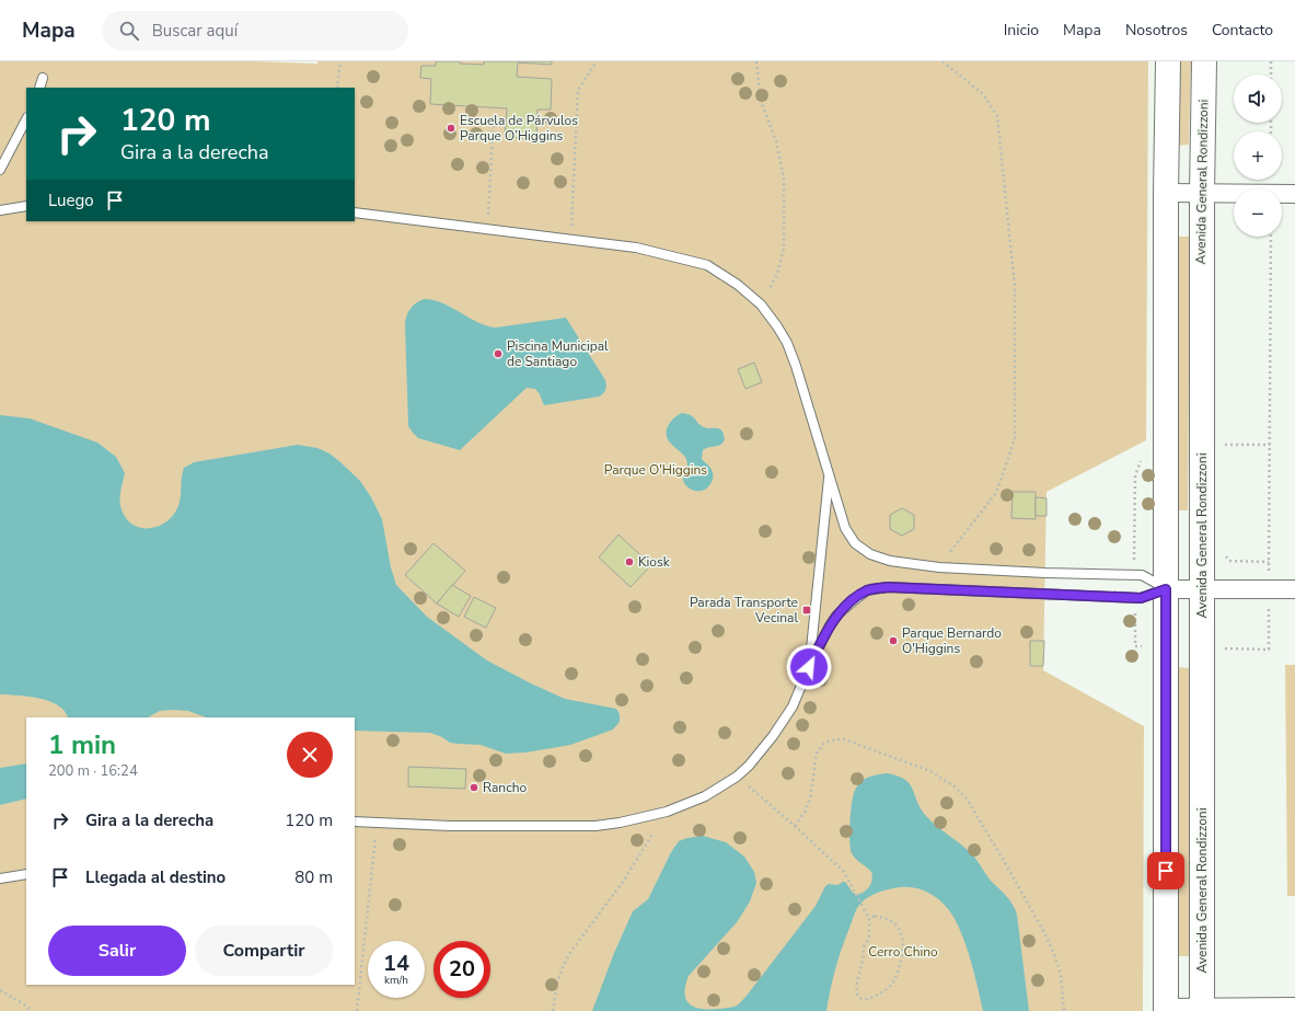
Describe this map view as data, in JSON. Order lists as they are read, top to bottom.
{
  "streets": {
    "main road": ["Avenida General Rondizzoni"]
  },
  "parks": ["Parque O'Higgins", "Cerro Chino"],
  "places": {
    "other": [
      "Escuela de Párvulos Parque O’Higgins",
      "Piscina Municipal de Santiago",
      "Kiosk",
      "Parque Bernardo O'Higgins",
      "Rancho"
    ],
    "transit": ["Parada Transporte Vecinal"]
  },
  "page": {
    "header": "Mapa",
    "search": "Buscar aquí",
    "nav": [
      "Inicio",
      "Mapa",
      "Nosotros",
      "Contacto"
    ],
    "map_buttons": ["+", "−"],
    "turn": ["120 m", "Gira a la derecha"],
    "then": "Luego",
    "heading": ["1 min", "200 m · 16:24"],
    "list": [
      {
        "name": "Gira a la derecha",
        "value": "120 m"
      },
      {
        "name": "Llegada al destino",
        "value": "80 m"
      }
    ],
    "buttons": ["Salir", "Compartir"],
    "speed": "14 km/h",
    "limit": "20"
  }
}
